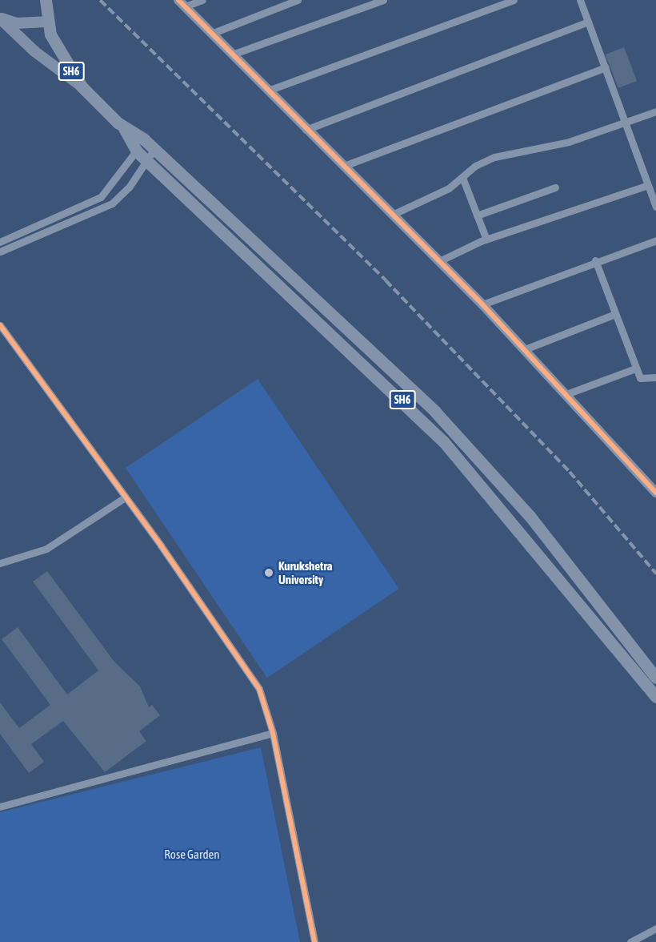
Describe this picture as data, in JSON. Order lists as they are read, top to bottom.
{
  "streets": {
    "main road": ["SH6"]
  },
  "parks": ["Rose Garden"],
  "places": ["Kurukshetra University"]
}
